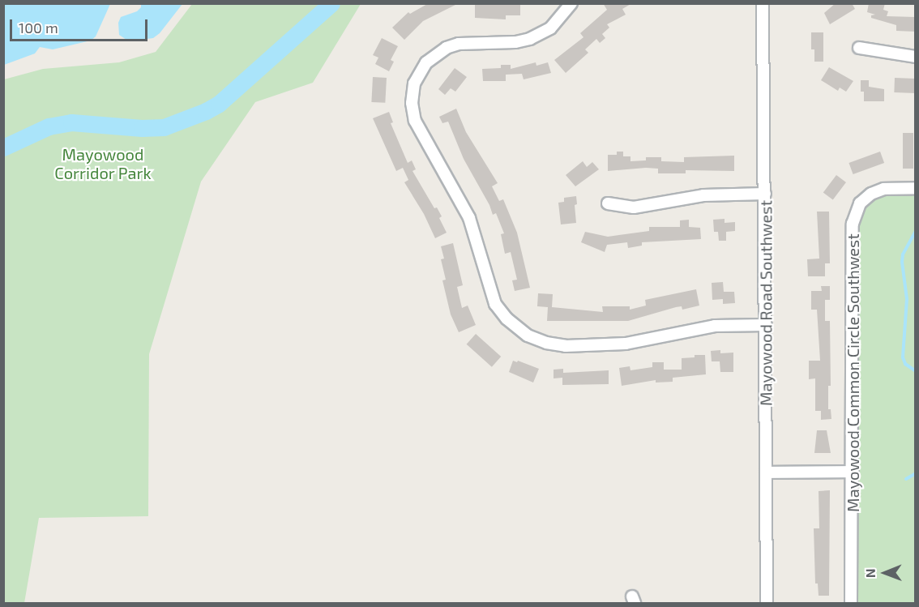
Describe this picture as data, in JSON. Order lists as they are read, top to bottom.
{
  "streets": {
    "street": ["Mayowood Road Southwest", "Mayowood Common Circle Southwest"]
  },
  "parks": ["Mayowood Corridor Park"],
  "scale_bar": "100 m",
  "north": "left"
}
